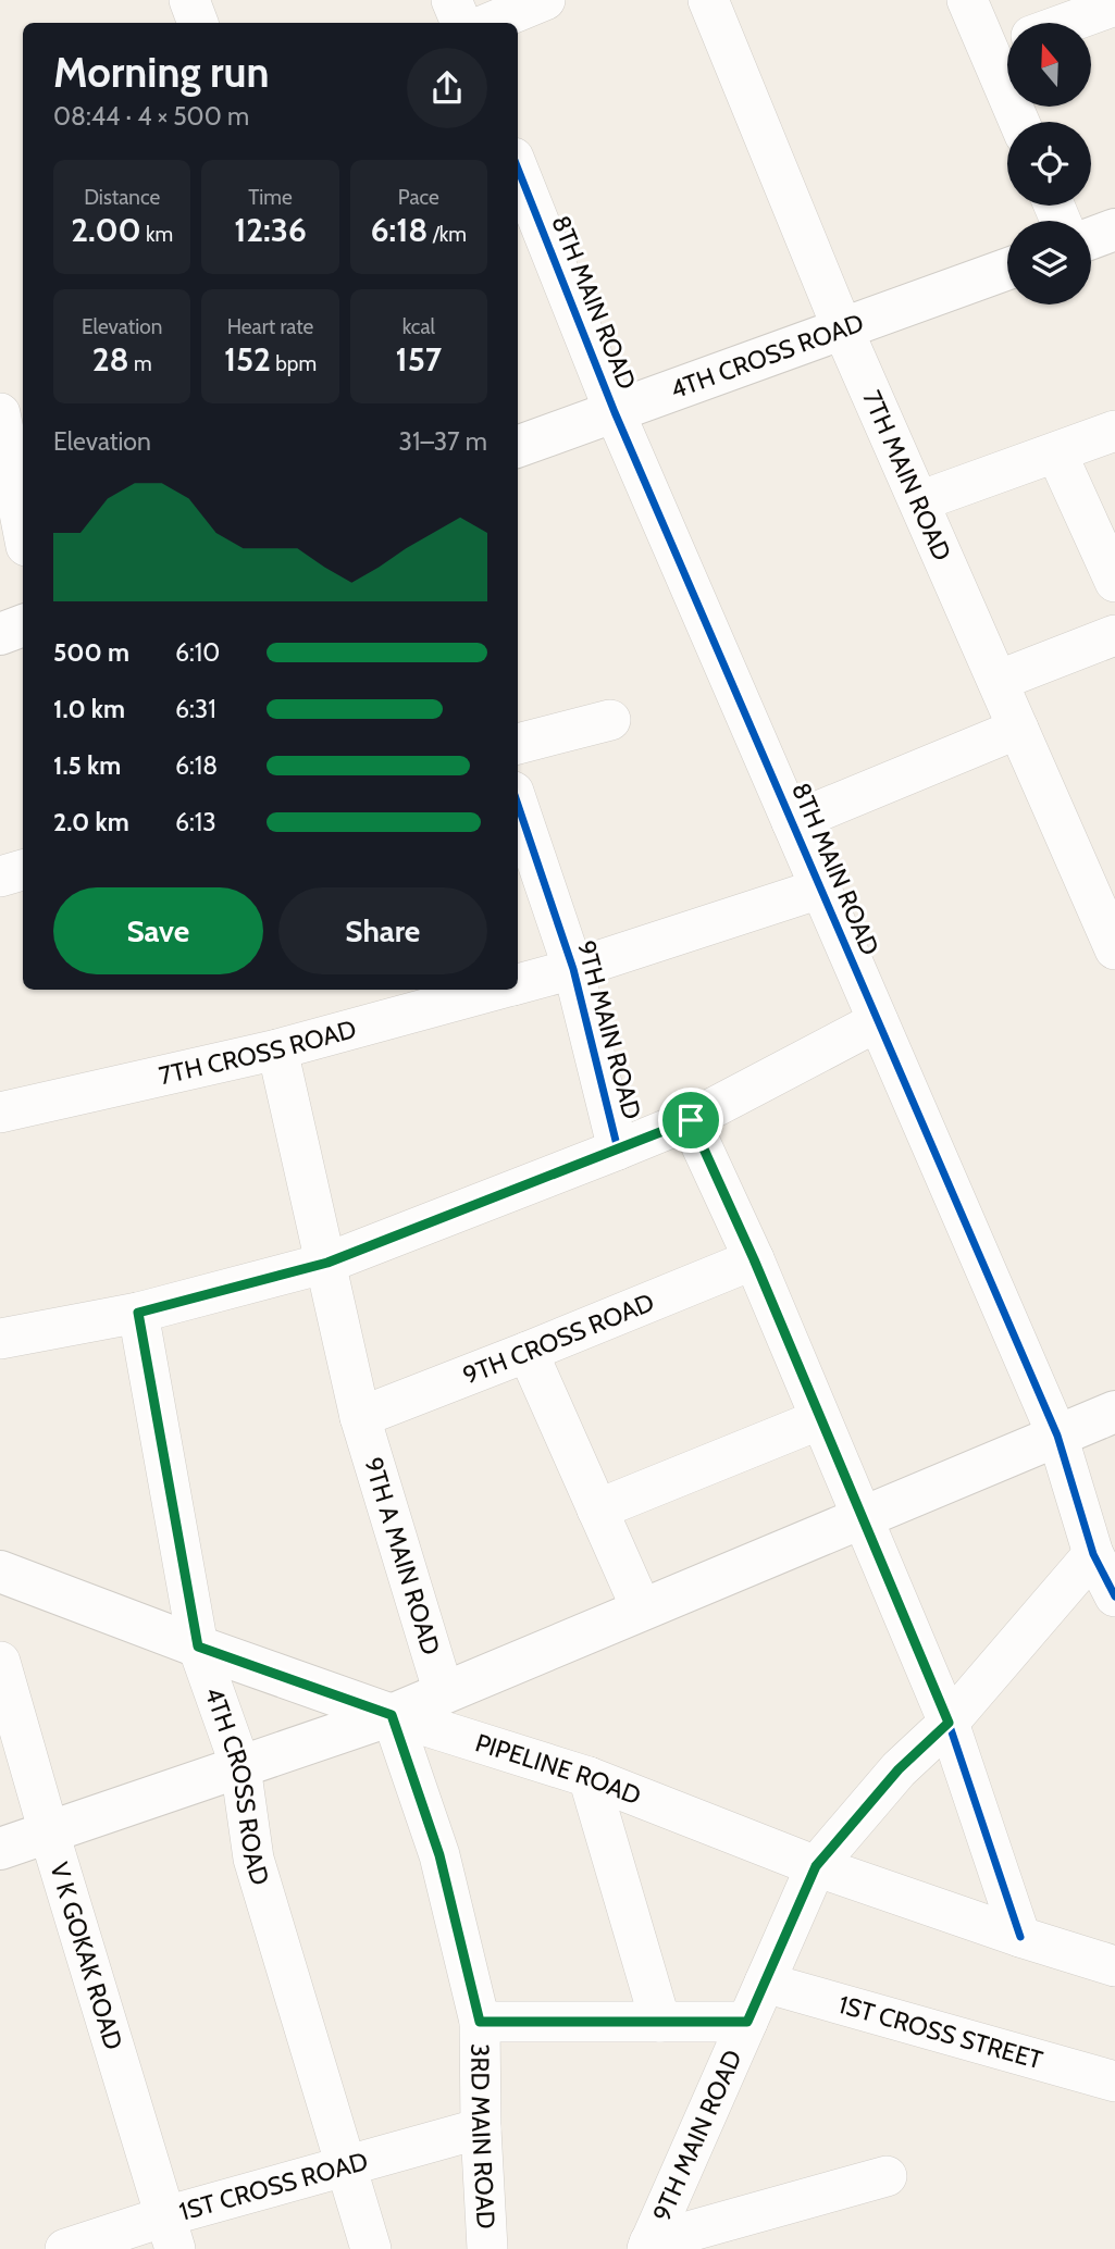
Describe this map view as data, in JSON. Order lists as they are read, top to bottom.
{
  "streets": {
    "main road": ["4TH CROSS ROAD", "PIPELINE ROAD"],
    "street": [
      "8TH MAIN ROAD",
      "7TH MAIN ROAD",
      "9TH MAIN ROAD",
      "7TH CROSS ROAD",
      "9TH CROSS ROAD",
      "9TH A MAIN ROAD",
      "V K GOKAK ROAD",
      "1ST CROSS STREET",
      "3RD MAIN ROAD",
      "1ST CROSS ROAD"
    ]
  },
  "crossings": [
    ["8TH MAIN ROAD", "4TH CROSS ROAD"],
    ["8TH MAIN ROAD", "9TH MAIN ROAD"],
    ["8TH MAIN ROAD", "7TH CROSS ROAD"],
    ["4TH CROSS ROAD", "7TH MAIN ROAD"],
    ["4TH CROSS ROAD", "PIPELINE ROAD"],
    ["4TH CROSS ROAD", "1ST CROSS ROAD"],
    ["9TH MAIN ROAD", "7TH CROSS ROAD"],
    ["9TH MAIN ROAD", "PIPELINE ROAD"],
    ["9TH MAIN ROAD", "1ST CROSS STREET"],
    ["7TH CROSS ROAD", "9TH A MAIN ROAD"],
    ["9TH CROSS ROAD", "9TH A MAIN ROAD"],
    ["PIPELINE ROAD", "3RD MAIN ROAD"],
    ["V K GOKAK ROAD", "1ST CROSS ROAD"],
    ["3RD MAIN ROAD", "1ST CROSS ROAD"]
  ],
  "north": "top",
  "page": {
    "heading": ["Morning run", "08:44 · 4 × 500 m"],
    "stats": [
      ["Distance", "2.00 km"],
      ["Time", "12:36"],
      ["Pace", "6:18 /km"],
      ["Elevation", "28 m"],
      ["Heart rate", "152 bpm"],
      ["kcal", "157"]
    ],
    "chart": ["Elevation", "31–37 m"],
    "list": [
      {
        "name": "500 m",
        "note": "6:10"
      },
      {
        "name": "1.0 km",
        "note": "6:31"
      },
      {
        "name": "1.5 km",
        "note": "6:18"
      },
      {
        "name": "2.0 km",
        "note": "6:13"
      }
    ],
    "buttons": ["Save", "Share"]
  }
}
